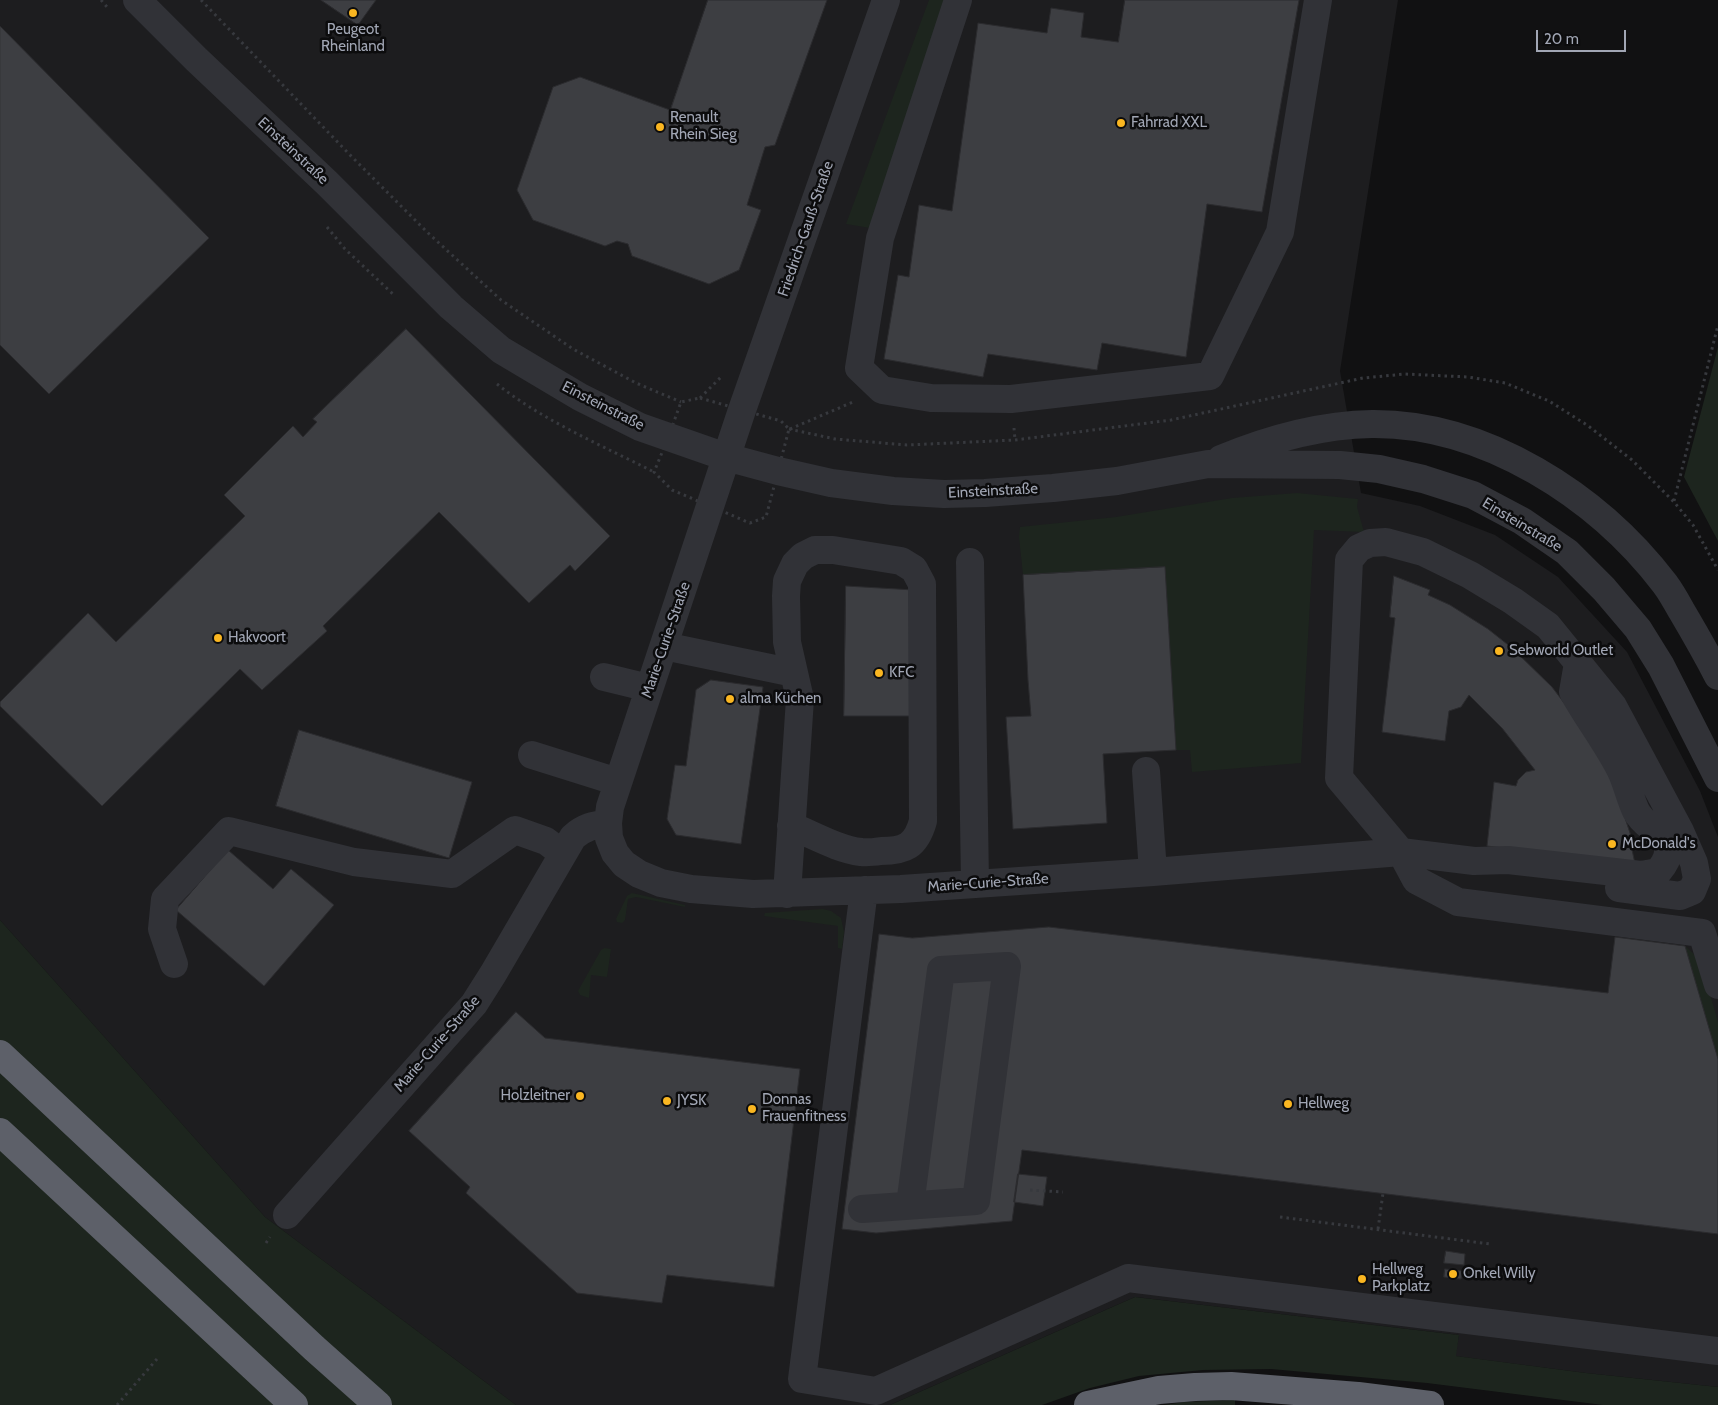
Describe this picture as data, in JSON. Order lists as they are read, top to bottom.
{
  "streets": {
    "street": ["Einsteinstraße", "Friedrich-Gauß-Straße", "Marie-Curie-Straße"]
  },
  "crossings": [
    ["Einsteinstraße", "Friedrich-Gauß-Straße"],
    ["Einsteinstraße", "Marie-Curie-Straße"],
    ["Friedrich-Gauß-Straße", "Marie-Curie-Straße"]
  ],
  "places": [
    "Peugeot Rheinland",
    "Fahrrad XXL",
    "Renault Rhein Sieg",
    "Hakvoort",
    "Sebworld Outlet",
    "KFC",
    "alma Küchen",
    "McDonald's",
    "Holzleitner",
    "JYSK",
    "Hellweg",
    "Donnas Frauenfitness",
    "Onkel Willy",
    "Hellweg Parkplatz"
  ],
  "scale_bar": "20 m"
}
